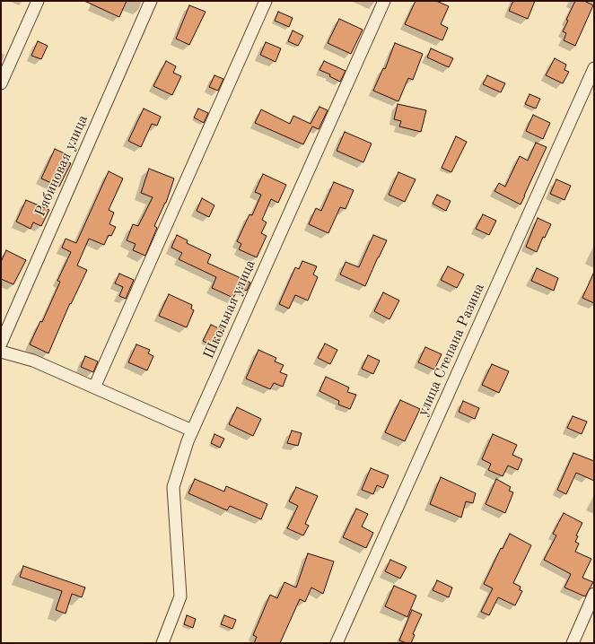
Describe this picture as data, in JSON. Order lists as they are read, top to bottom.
{
  "streets": {
    "street": ["Рябиновая улица", "Школьная улица", "улица Степана Разина"]
  }
}
